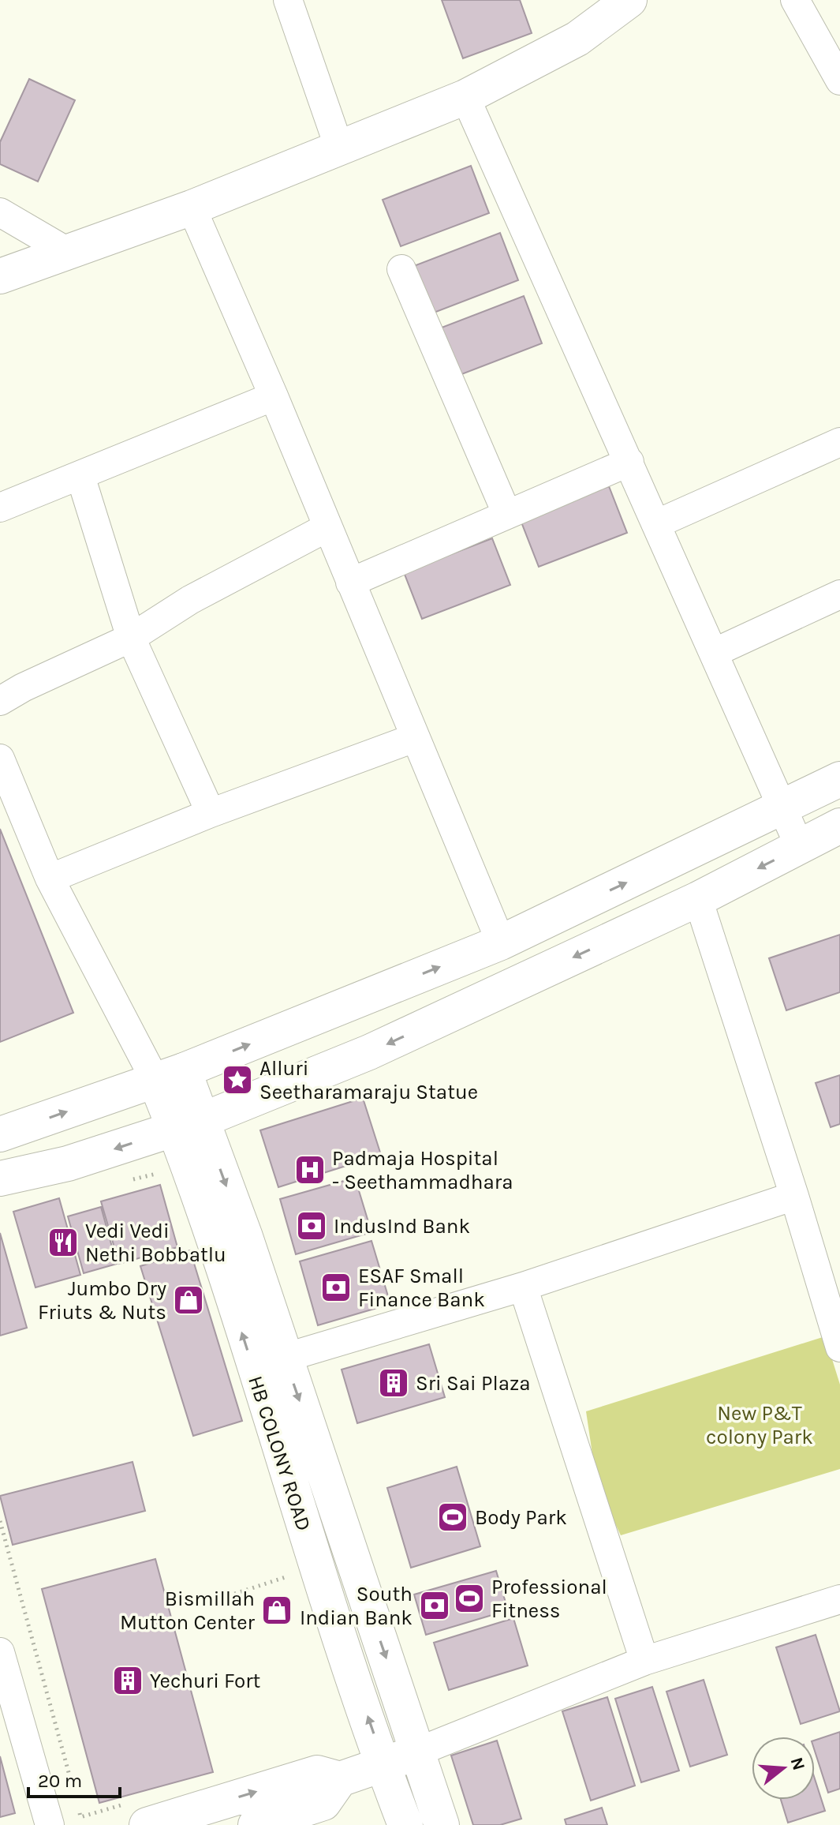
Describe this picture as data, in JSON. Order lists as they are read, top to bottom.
{
  "streets": {
    "street": ["HB COLONY ROAD"]
  },
  "parks": ["New P&T colony Park"],
  "places": {
    "place": ["Alluri Seetharamaraju Statue"],
    "hospital": ["Padmaja Hospital - Seethammadhara"],
    "bank": ["IndusInd Bank", "ESAF Small Finance Bank", "South Indian Bank"],
    "restaurant": ["Vedi Vedi Nethi Bobbatlu"],
    "shop": ["Jumbo Dry Friuts & Nuts", "Bismillah Mutton Center"],
    "building": ["Sri Sai Plaza", "Yechuri Fort"],
    "sports": ["Body Park", "Professional Fitness"]
  },
  "scale_bar": "20 m",
  "north": "right"
}
